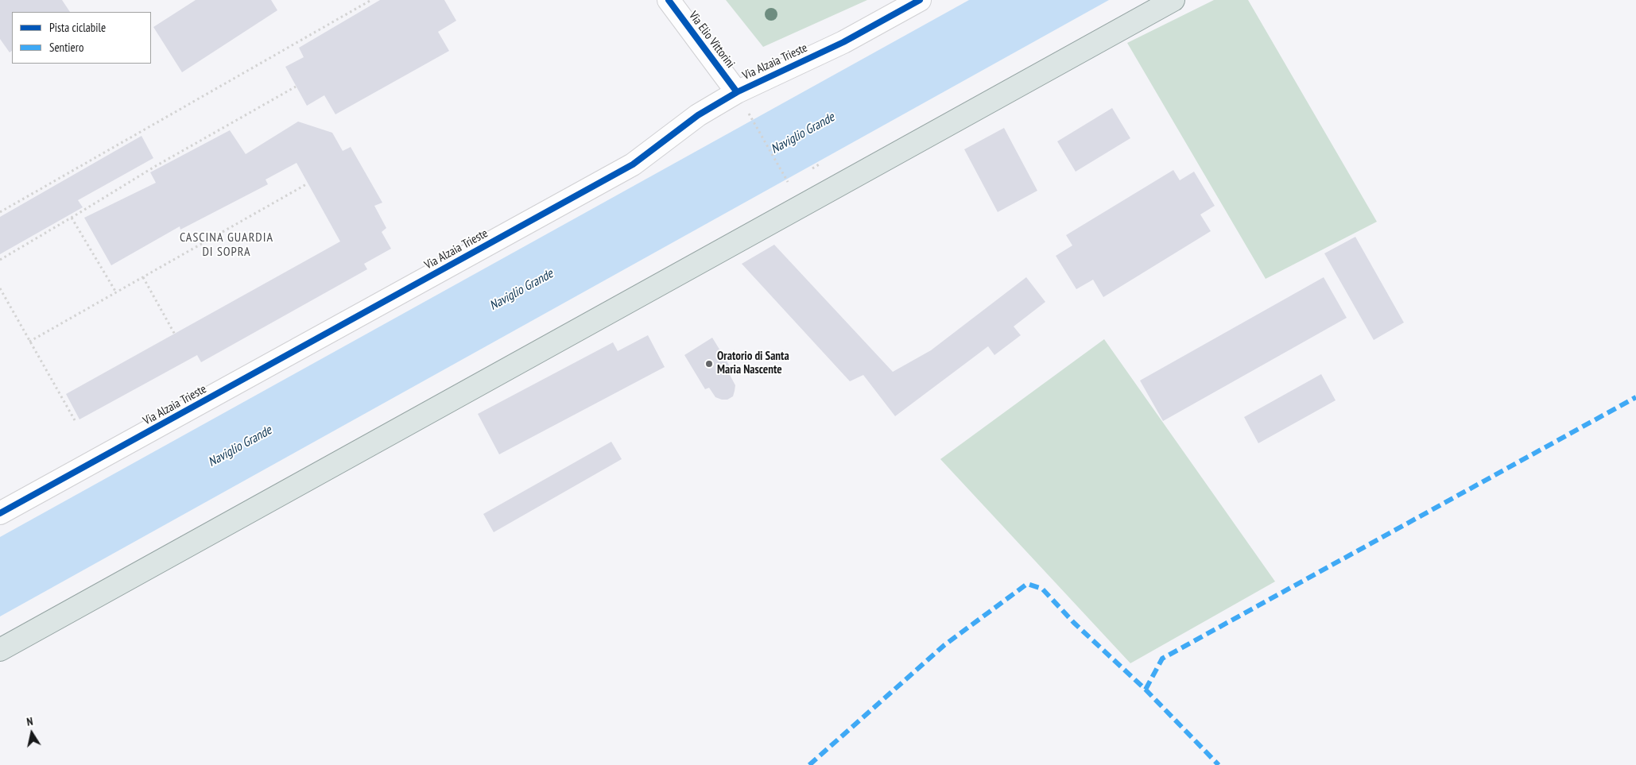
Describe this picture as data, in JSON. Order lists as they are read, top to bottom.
{
  "streets": {
    "street": ["Via Elio Vittorini", "Via Alzaia Trieste"]
  },
  "crossings": [
    ["Via Elio Vittorini", "Via Alzaia Trieste"]
  ],
  "districts": ["CASCINA GUARDIA DI SOPRA"],
  "water": ["Naviglio Grande"],
  "places": ["Oratorio di Santa Maria Nascente"],
  "legend": ["Pista ciclabile", "Sentiero"],
  "north": "top"
}
